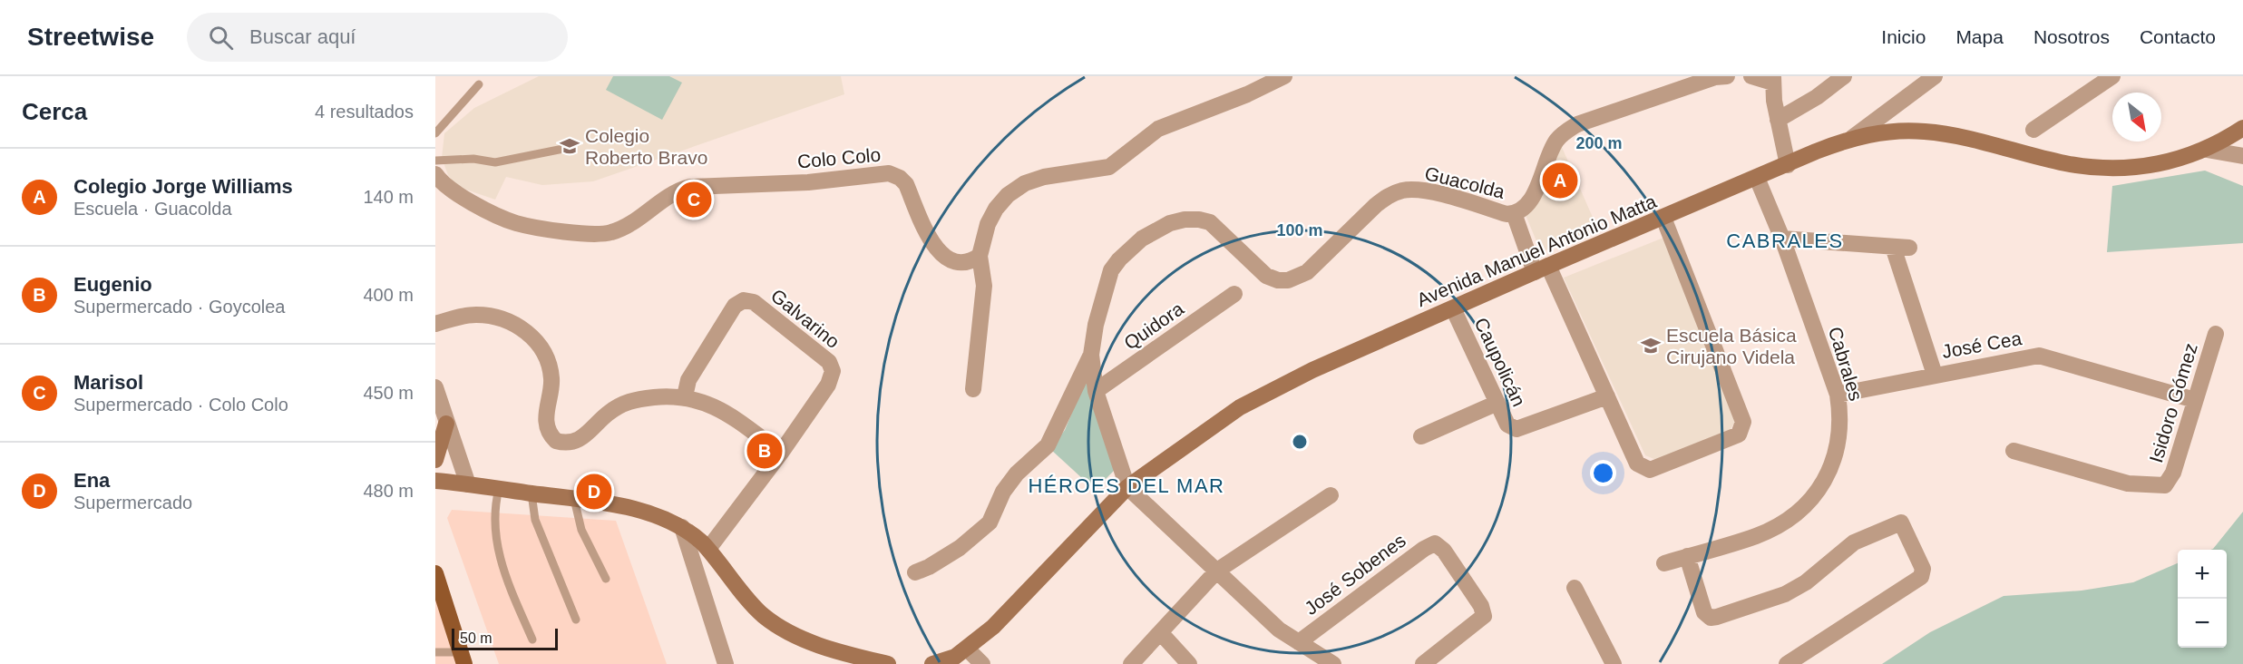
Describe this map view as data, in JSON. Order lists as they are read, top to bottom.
{
  "streets": {
    "main road": ["Avenida Manuel Antonio Matta"],
    "street": [
      "Colo Colo",
      "Guacolda",
      "Galvarino",
      "Quidora",
      "José Cea",
      "Caupolicán",
      "Cabrales",
      "Isidoro Gómez",
      "José Sobenes"
    ]
  },
  "crossings": [
    ["Guacolda", "Avenida Manuel Antonio Matta"],
    ["Guacolda", "Quidora"],
    ["Guacolda", "Caupolicán"],
    ["Avenida Manuel Antonio Matta", "Caupolicán"],
    ["Avenida Manuel Antonio Matta", "Cabrales"],
    ["José Cea", "Cabrales"],
    ["José Cea", "Isidoro Gómez"]
  ],
  "districts": ["CABRALES", "HÉROES DEL MAR"],
  "places": {
    "school or university": ["Colegio Roberto Bravo", "Escuela Básica Cirujano Videla"]
  },
  "scale_bar": "50 m",
  "north": "bottom right",
  "page": {
    "header": "Streetwise",
    "search": "Buscar aquí",
    "nav": [
      "Inicio",
      "Mapa",
      "Nosotros",
      "Contacto"
    ],
    "heading": ["Cerca", "4 resultados"],
    "list": [
      {
        "mark": "A",
        "name": "Colegio Jorge Williams",
        "note": "Escuela · Guacolda",
        "value": "140 m"
      },
      {
        "mark": "B",
        "name": "Eugenio",
        "note": "Supermercado · Goycolea",
        "value": "400 m"
      },
      {
        "mark": "C",
        "name": "Marisol",
        "note": "Supermercado · Colo Colo",
        "value": "450 m"
      },
      {
        "mark": "D",
        "name": "Ena",
        "note": "Supermercado",
        "value": "480 m"
      }
    ],
    "pins": [
      "A",
      "C",
      "B",
      "D"
    ],
    "map_buttons": ["+", "−"],
    "scale": "50 m"
  },
  "rings": ["200 m", "100 m"]
}
